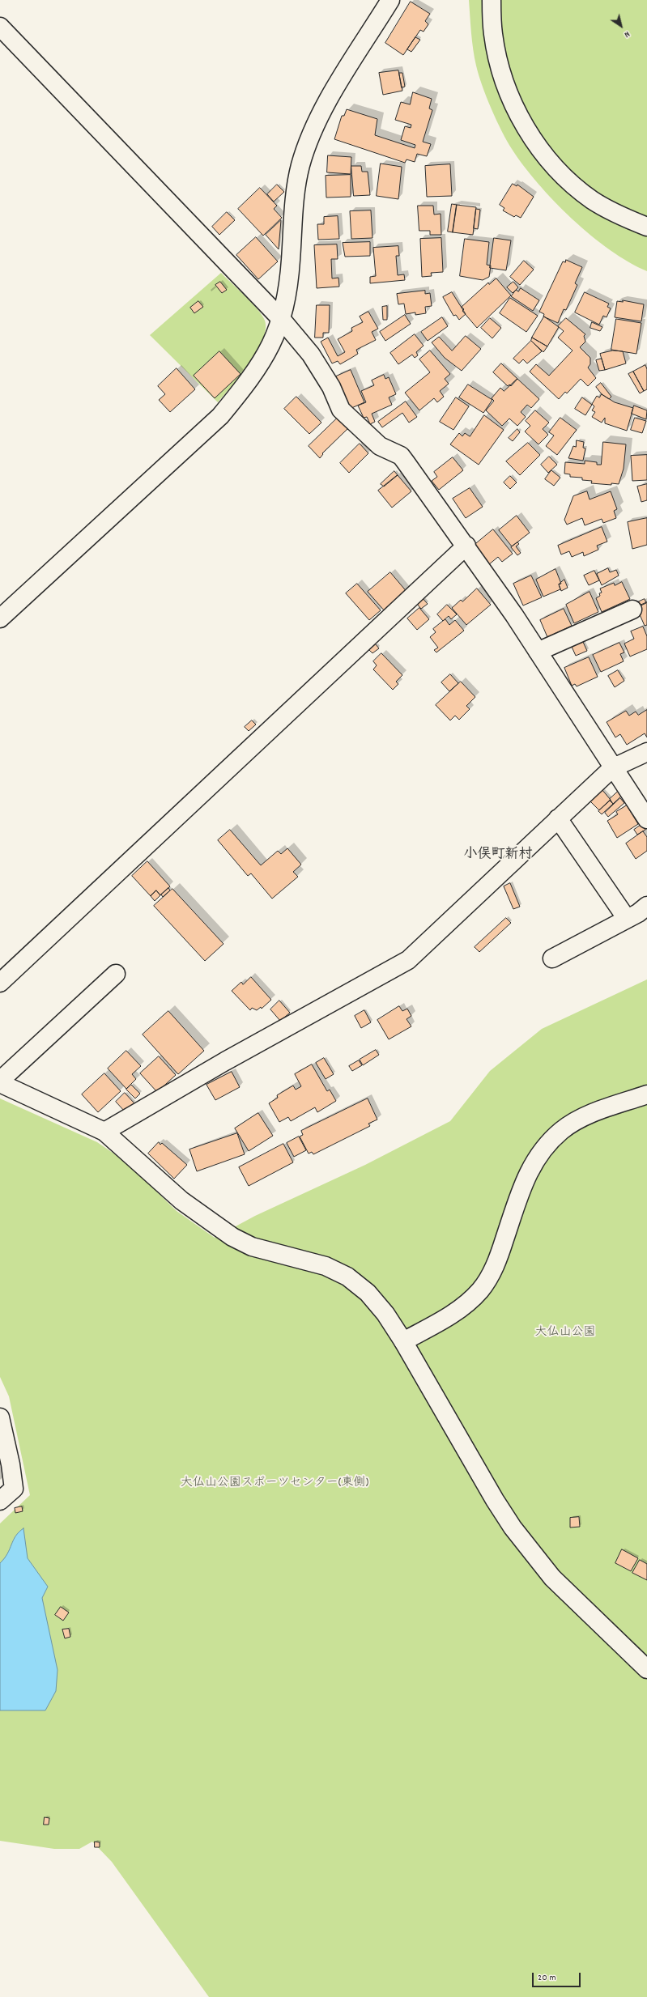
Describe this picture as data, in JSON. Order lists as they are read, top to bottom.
{
  "districts": ["小俣町新村"],
  "parks": ["大仏山公園", "大仏山公園スポーツセンター(東側)"],
  "scale_bar": "20 m",
  "north": "bottom right"
}
